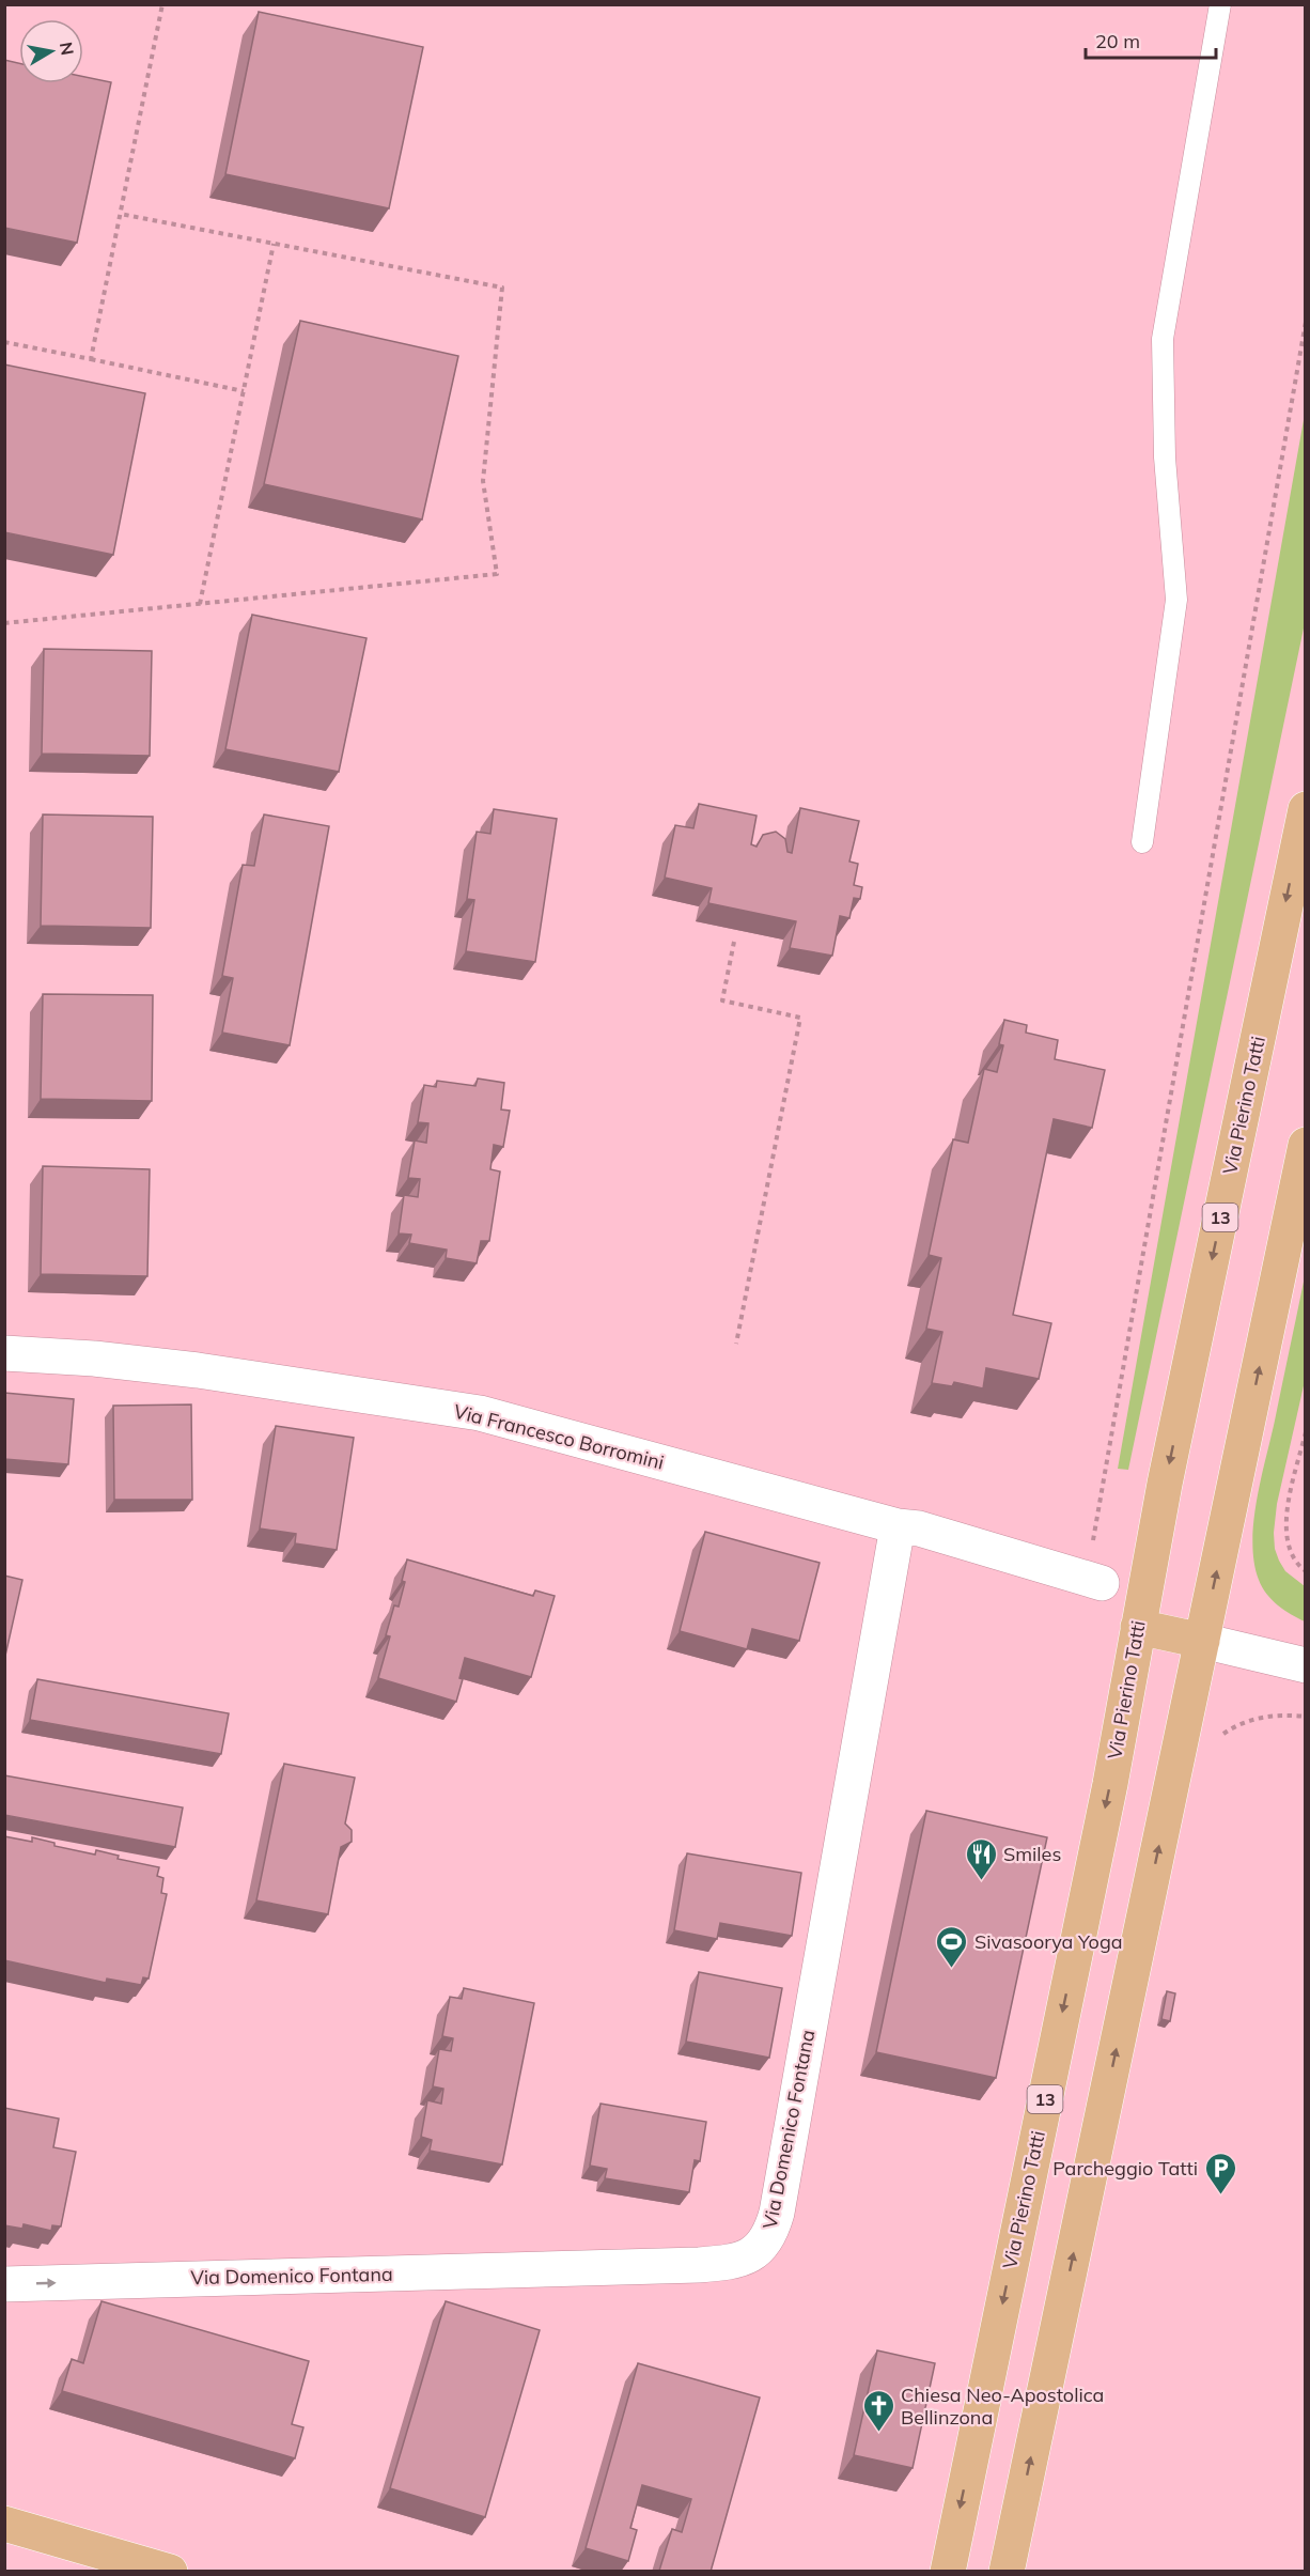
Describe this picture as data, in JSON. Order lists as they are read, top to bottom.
{
  "streets": {
    "main road": ["Via Pierino Tatti", "13"],
    "street": ["Via Francesco Borromini", "Via Domenico Fontana"]
  },
  "crossings": [
    ["Via Francesco Borromini", "Via Domenico Fontana"]
  ],
  "places": {
    "restaurant": ["Smiles"],
    "sports": ["Sivasoorya Yoga"],
    "parking": ["Parcheggio Tatti"],
    "church": ["Chiesa Neo-Apostolica Bellinzona"]
  },
  "scale_bar": "20 m",
  "north": "right"
}
